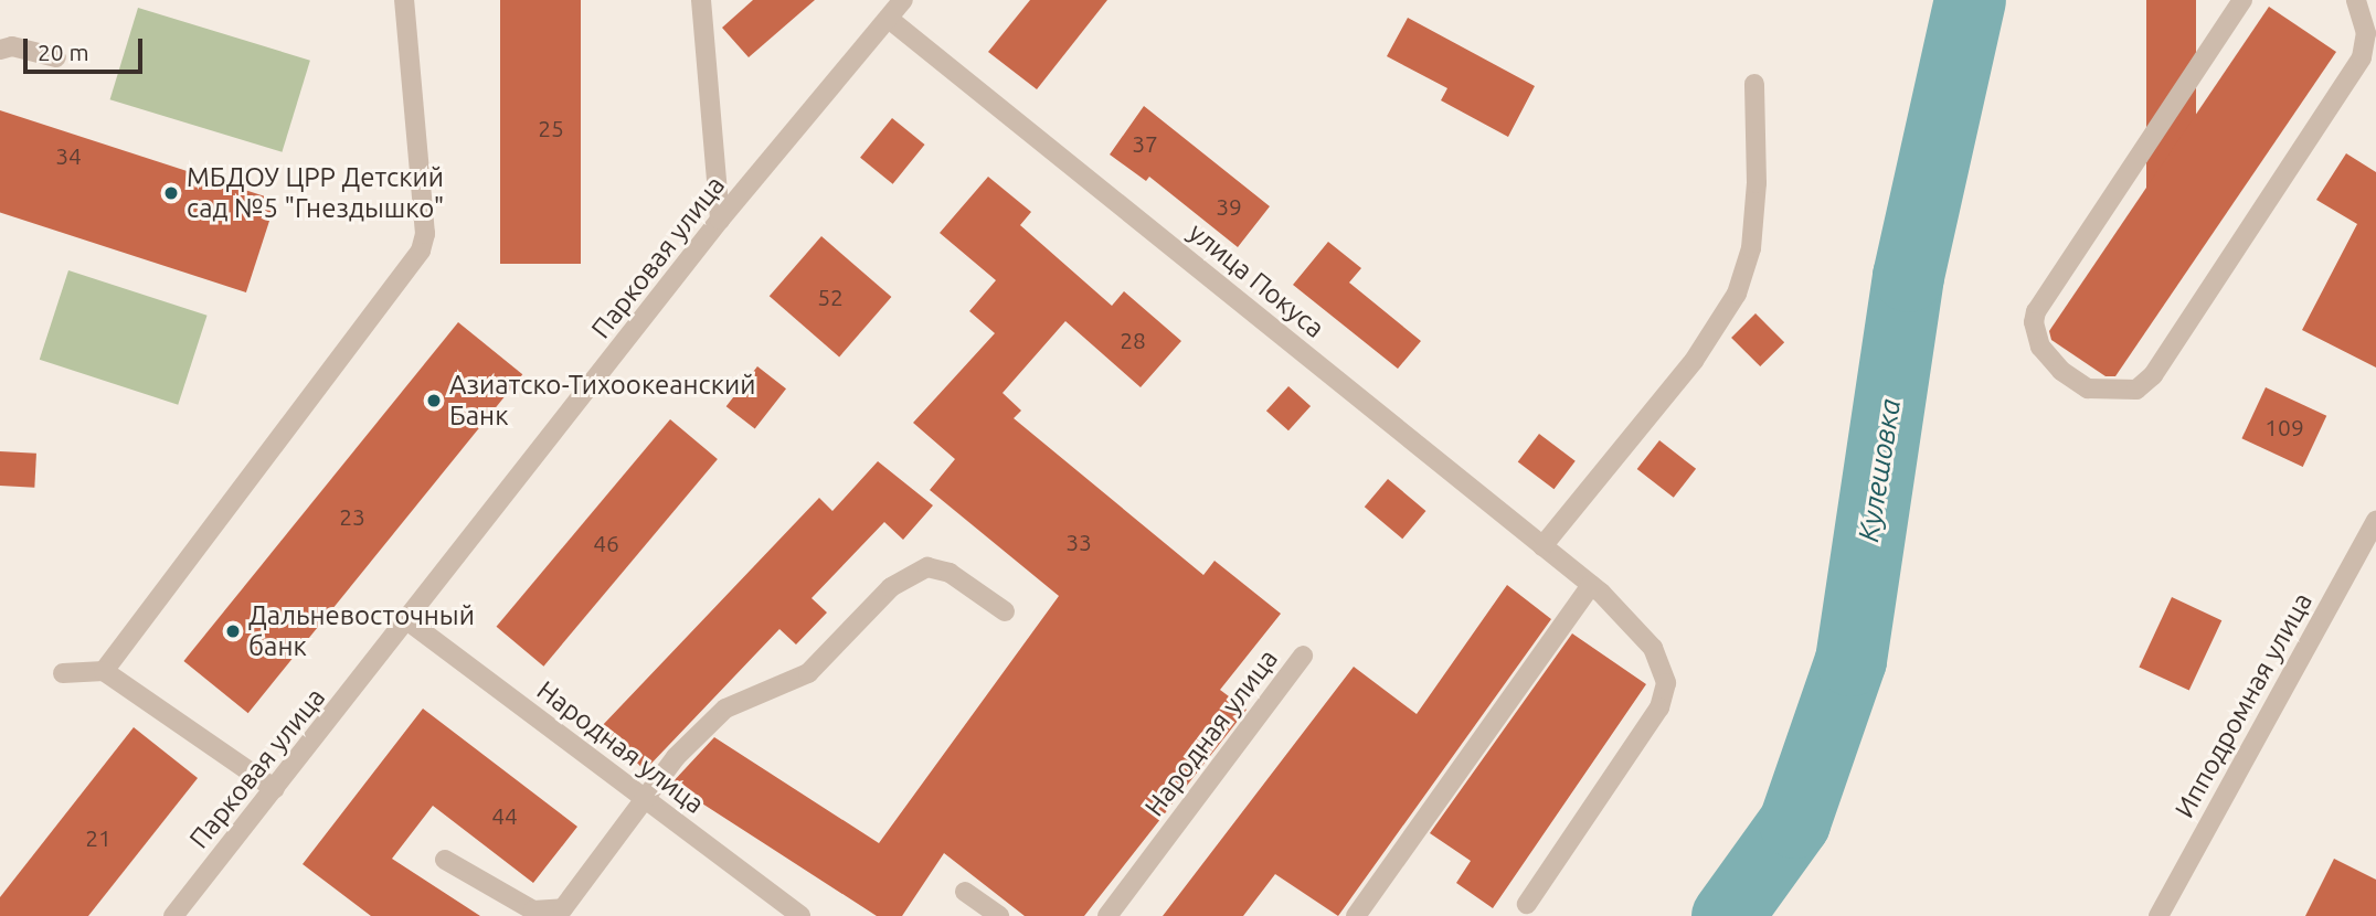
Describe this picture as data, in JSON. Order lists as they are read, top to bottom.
{
  "streets": {
    "street": [
      "Парковая улица",
      "улица Покуса",
      "Ипподромная улица",
      "Народная улица"
    ]
  },
  "crossings": [
    ["Парковая улица", "улица Покуса"],
    ["Парковая улица", "Народная улица"]
  ],
  "water": ["Кулешовка"],
  "places": ["МБДОУ ЦРР Детский сад №5 \"Гнездышко\"", "Азиатско-Тихоокеанский Банк", "Дальневосточный банк"],
  "house_numbers": [
    "25",
    "37",
    "34",
    "39",
    "52",
    "28",
    "109",
    "23",
    "33",
    "46",
    "44",
    "21"
  ],
  "scale_bar": "20 m"
}
